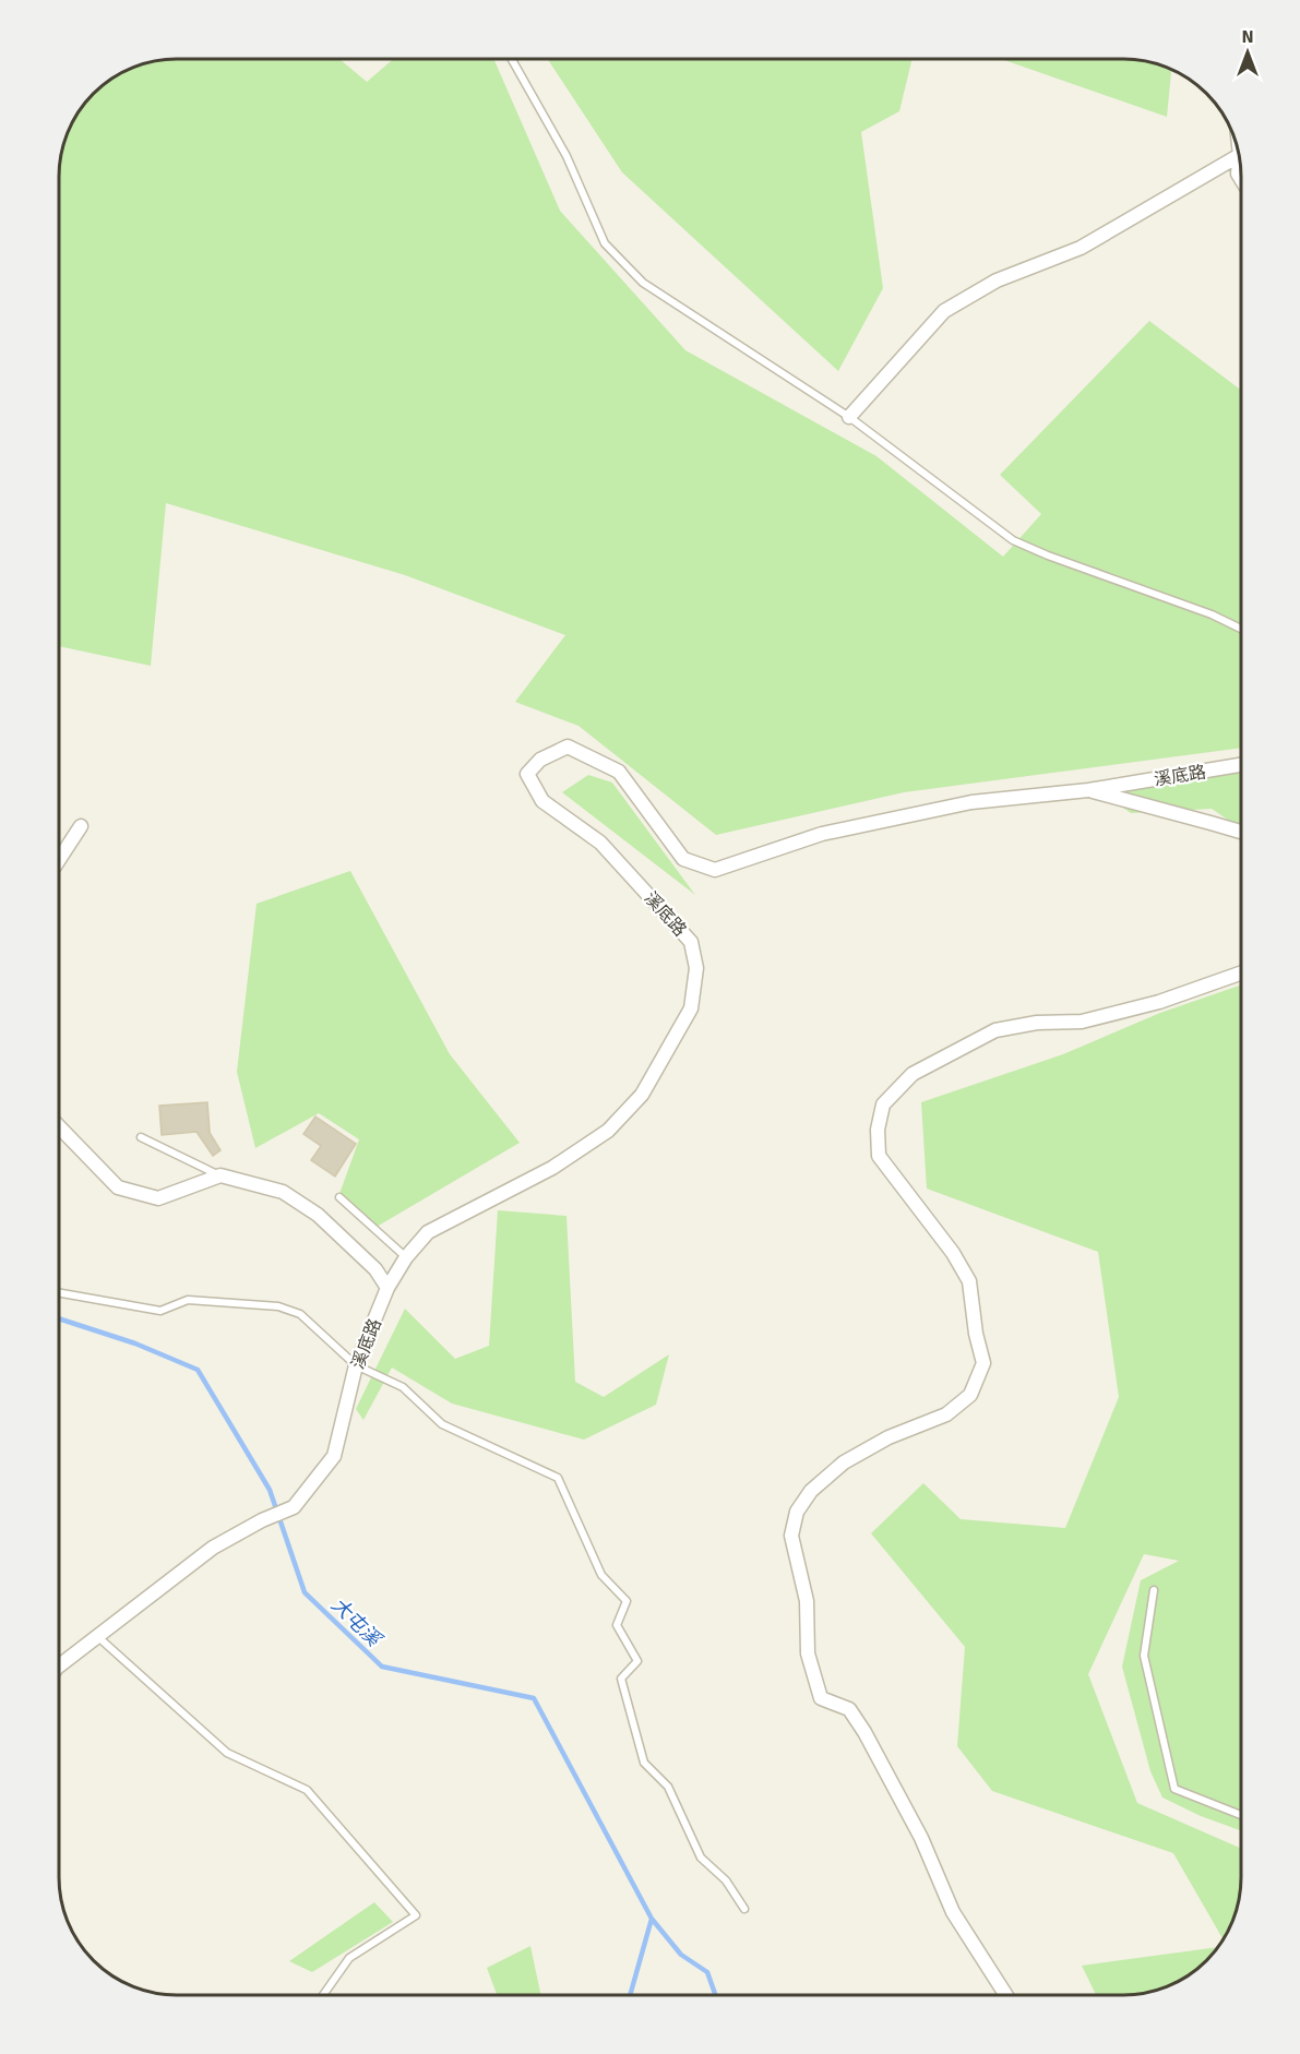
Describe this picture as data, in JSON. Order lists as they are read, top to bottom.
{
  "streets": {
    "street": ["溪底路"]
  },
  "water": ["大屯溪"],
  "north": "top"
}
